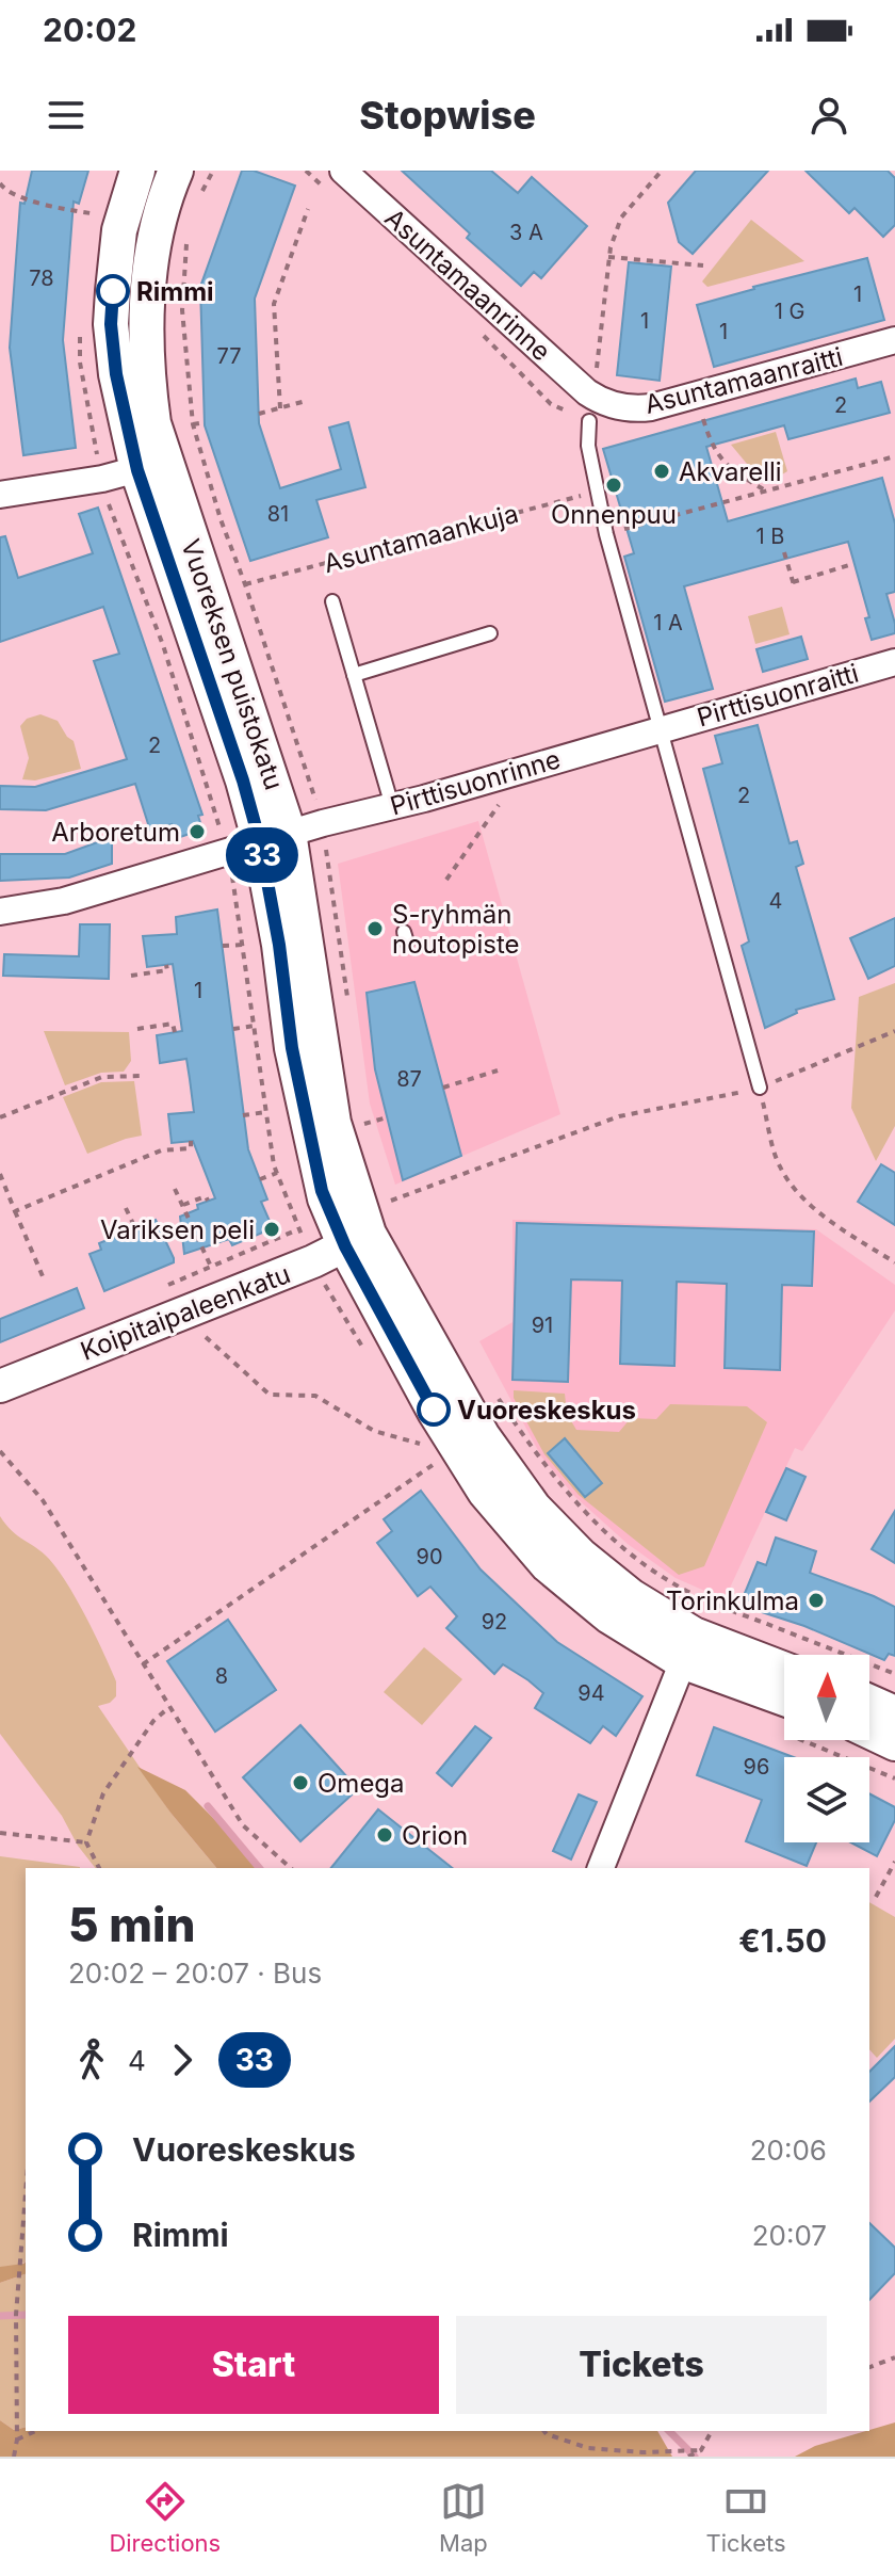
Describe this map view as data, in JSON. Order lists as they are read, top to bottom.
{
  "streets": {
    "main road": ["Vuoreksen puistokatu"],
    "street": [
      "Asuntamaanrinne",
      "Asuntamaanraitti",
      "Pirttisuonraitti",
      "Pirttisuonrinne",
      "Koipitaipaleenkatu"
    ],
    "path": ["Asuntamaankuja"]
  },
  "crossings": [
    ["Asuntamaanrinne", "Asuntamaanraitti"],
    ["Vuoreksen puistokatu", "Pirttisuonrinne"],
    ["Vuoreksen puistokatu", "Koipitaipaleenkatu"],
    ["Pirttisuonraitti", "Pirttisuonrinne"]
  ],
  "places": [
    "Rimmi",
    "Akvarelli",
    "Onnenpuu",
    "Arboretum",
    "S-ryhmän noutopiste",
    "Variksen peli",
    "Vuoreskeskus",
    "Torinkulma",
    "Omega",
    "Orion"
  ],
  "lines": ["bus line 33"],
  "house_numbers": [
    "3 A",
    "78",
    "1",
    "1 G",
    "1",
    "1",
    "77",
    "2",
    "81",
    "1 B",
    "1 A",
    "2",
    "2",
    "4",
    "1",
    "87",
    "91",
    "90",
    "92",
    "8",
    "94",
    "96"
  ],
  "north": "top",
  "page": {
    "status": "20:02",
    "header": "Stopwise",
    "on_map": "33",
    "heading": ["5 min", "20:02 – 20:07 · Bus", "€1.50"],
    "legs": ["4", "33"],
    "list": [
      {
        "name": "Vuoreskeskus",
        "value": "20:06"
      },
      {
        "name": "Rimmi",
        "value": "20:07"
      }
    ],
    "buttons": ["Start", "Tickets"],
    "tabs": ["Directions", "Map", "Tickets"]
  }
}
